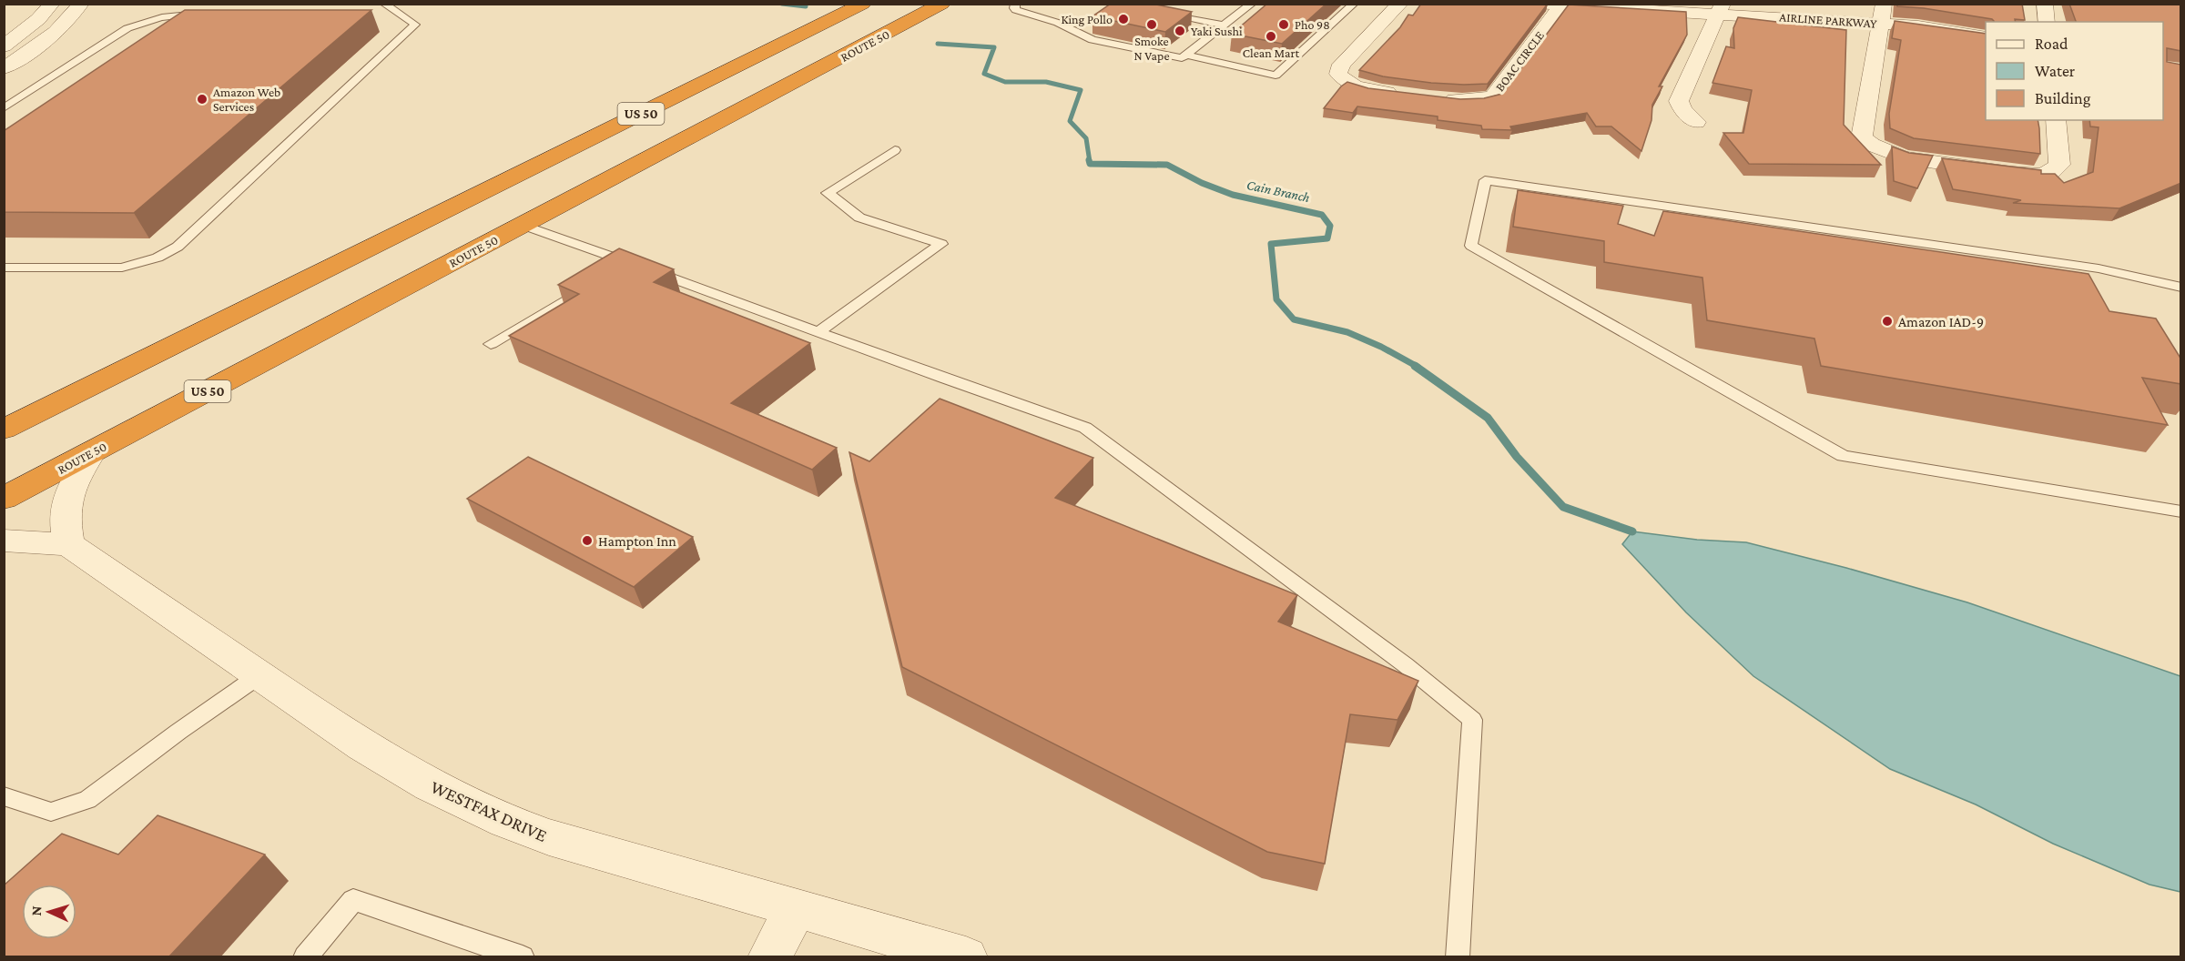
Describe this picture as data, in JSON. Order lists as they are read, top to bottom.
{
  "streets": {
    "highway": ["ROUTE 50", "US 50"],
    "street": ["AIRLINE PARKWAY", "BOAC CIRCLE", "WESTFAX DRIVE"]
  },
  "crossings": [
    ["AIRLINE PARKWAY", "BOAC CIRCLE"]
  ],
  "water": ["Cain Branch"],
  "places": [
    "King Pollo",
    "Smoke N Vape",
    "Pho 98",
    "Yaki Sushi",
    "Clean Mart",
    "Amazon Web Services",
    "Amazon IAD-9",
    "Hampton Inn"
  ],
  "legend": ["Road", "Water", "Building"],
  "north": "left"
}
